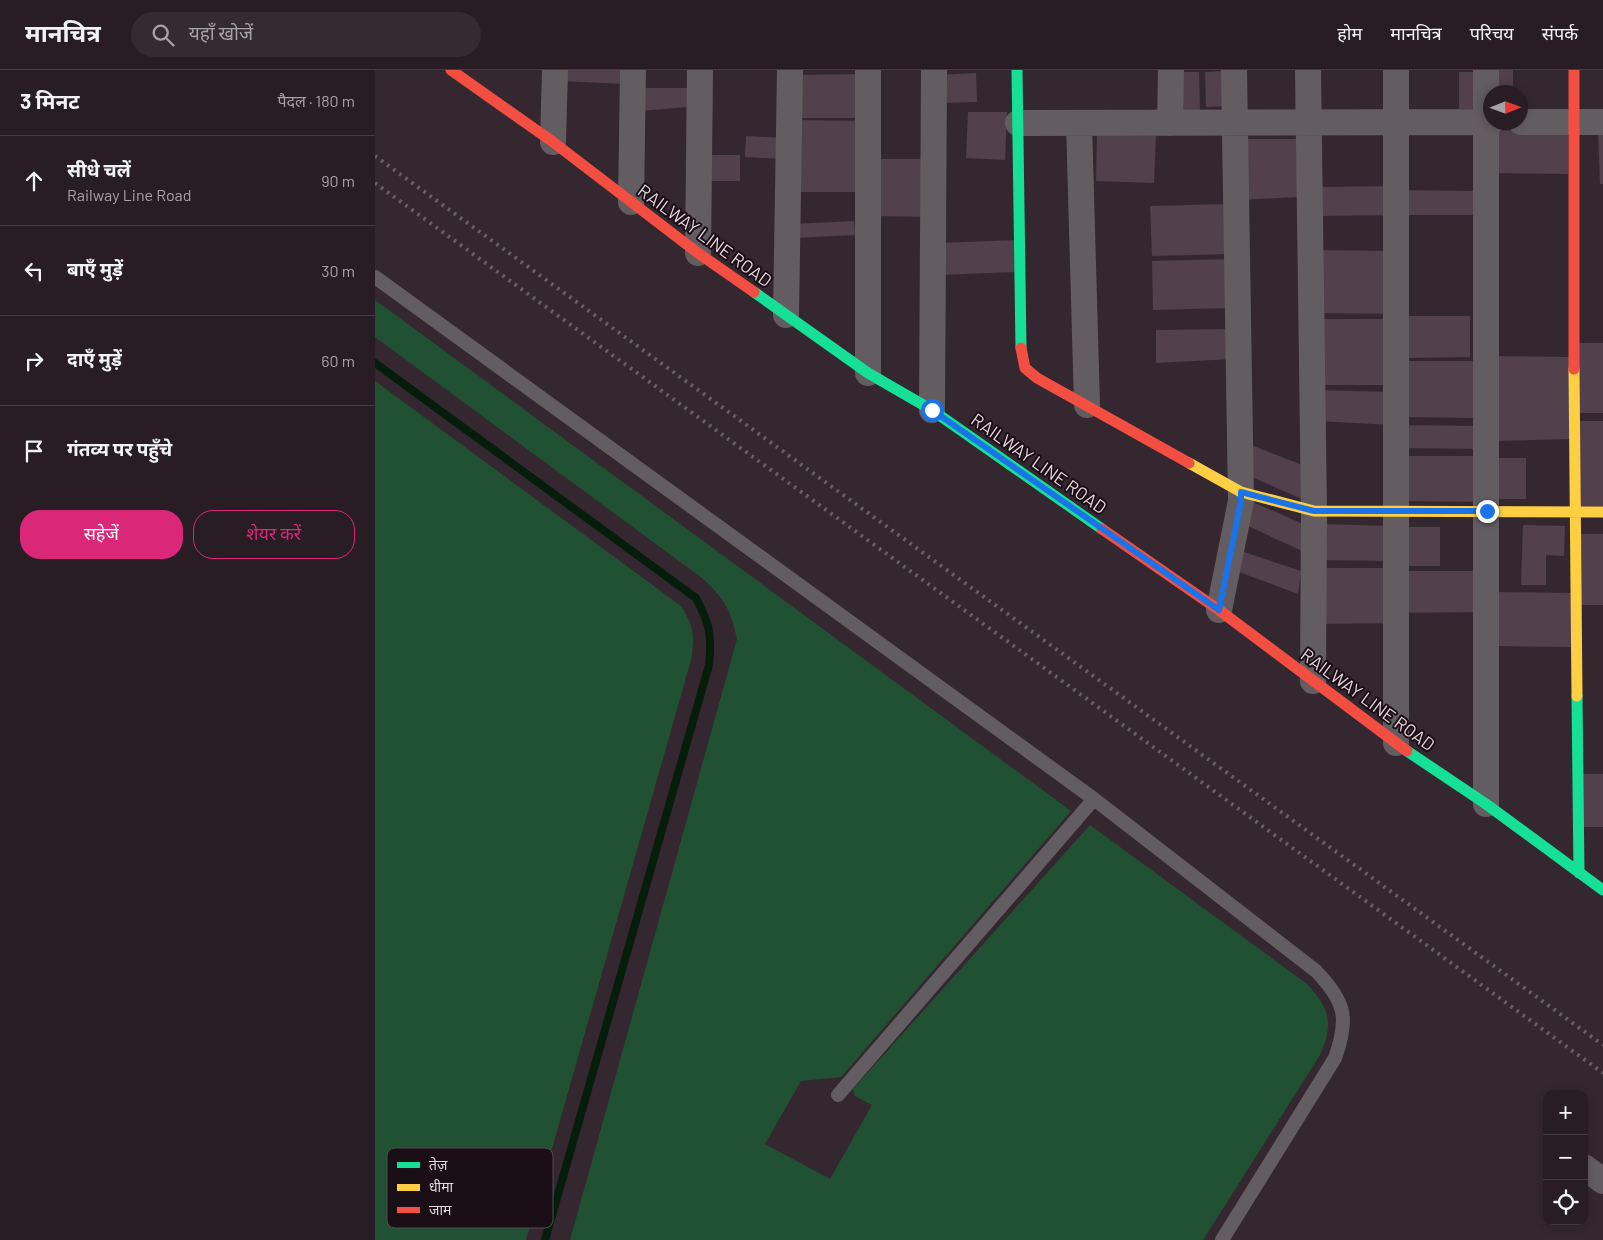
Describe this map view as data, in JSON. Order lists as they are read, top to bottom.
{
  "streets": {
    "street": ["RAILWAY LINE ROAD"]
  },
  "legend": ["तेज़", "धीमा", "जाम"],
  "north": "right",
  "page": {
    "header": "मानचित्र",
    "search": "यहाँ खोजें",
    "nav": [
      "होम",
      "मानचित्र",
      "परिचय",
      "संपर्क"
    ],
    "heading": ["3 मिनट", "पैदल · 180 m"],
    "list": [
      ["सीधे चलें", "Railway Line Road", "90 m"],
      ["बाएँ मुड़ें", "30 m"],
      ["दाएँ मुड़ें", "60 m"],
      "गंतव्य पर पहुँचे"
    ],
    "buttons": ["सहेजें", "शेयर करें"],
    "map_buttons": ["+", "−"]
  }
}
